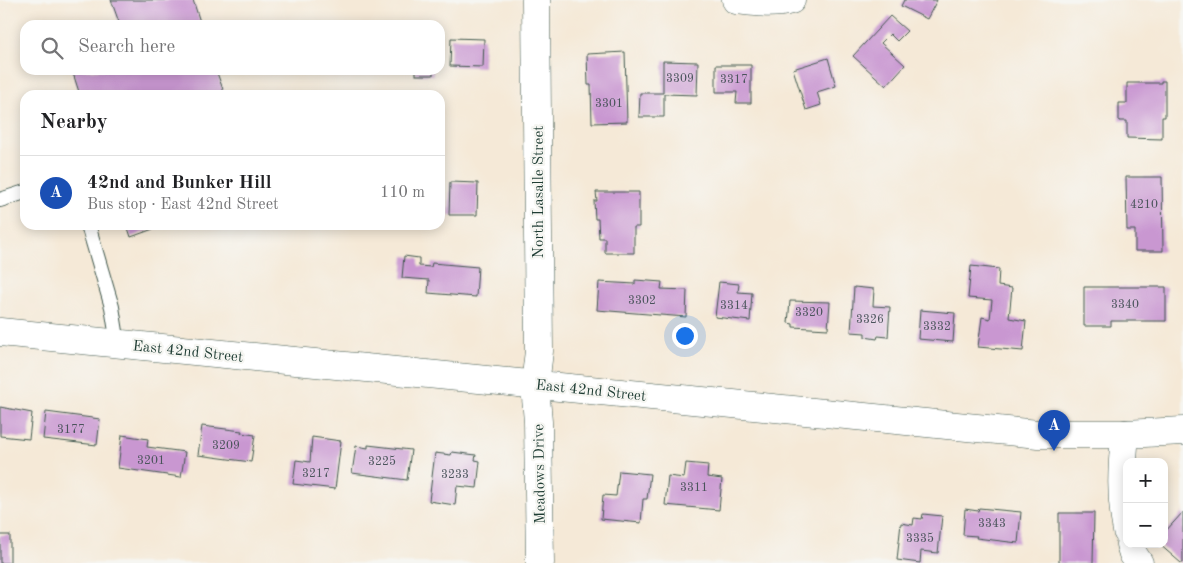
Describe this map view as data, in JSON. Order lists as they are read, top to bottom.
{
  "streets": {
    "street": ["North Lasalle Street", "East 42nd Street", "Meadows Drive"]
  },
  "crossings": [
    ["North Lasalle Street", "East 42nd Street"],
    ["North Lasalle Street", "Meadows Drive"],
    ["East 42nd Street", "Meadows Drive"]
  ],
  "house_numbers": [
    "3309",
    "3317",
    "3301",
    "4210",
    "3302",
    "3340",
    "3314",
    "3320",
    "3326",
    "3332",
    "3177",
    "3209",
    "3201",
    "3225",
    "3217",
    "3233",
    "3311",
    "3343",
    "3335"
  ],
  "page": {
    "search": "Search here",
    "heading": "Nearby",
    "list": [
      {
        "mark": "A",
        "name": "42nd and Bunker Hill",
        "note": "Bus stop · East 42nd Street",
        "value": "110 m"
      }
    ],
    "pins": "A",
    "map_buttons": ["+", "−"]
  }
}
